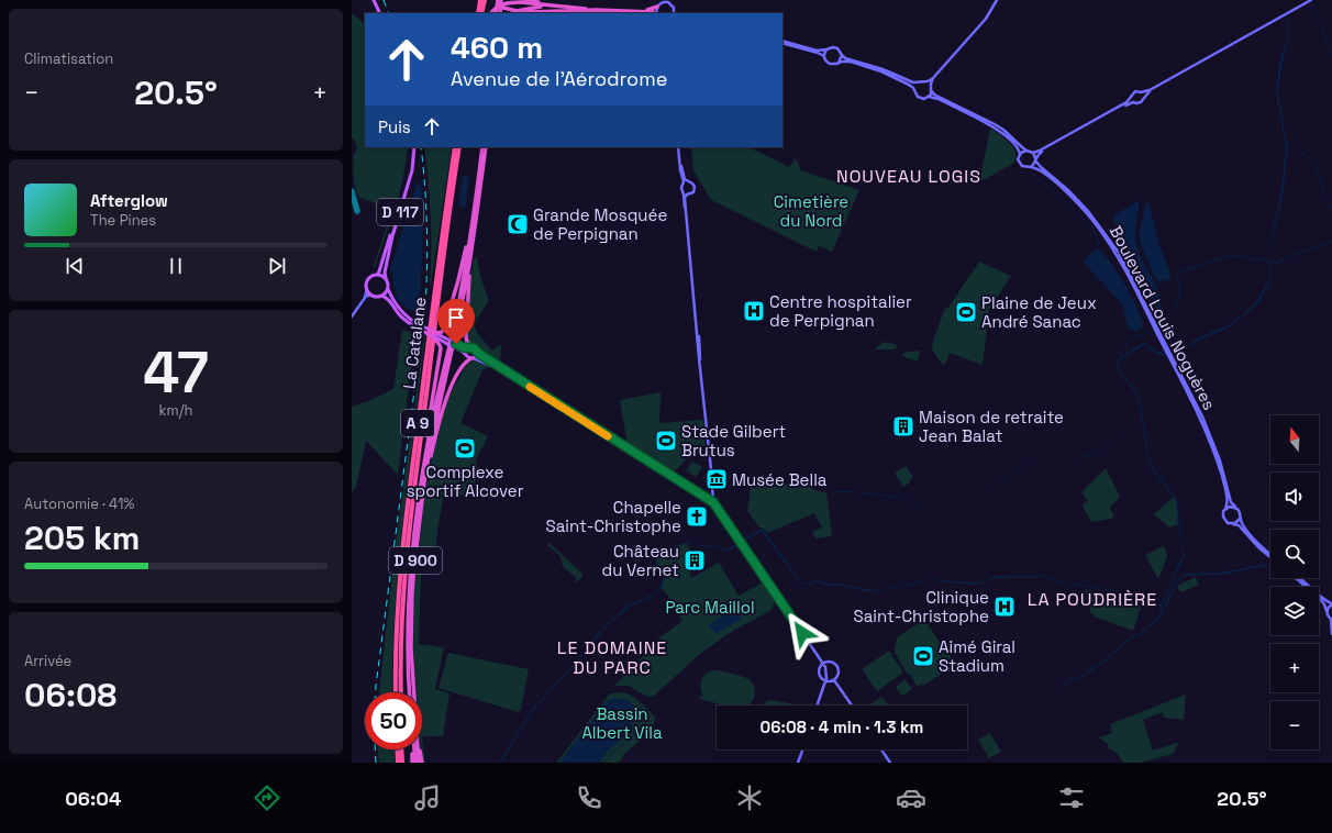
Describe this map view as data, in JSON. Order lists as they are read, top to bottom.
{
  "streets": {
    "highway": ["La Catalane", "A 9", "D 900"],
    "main road": ["D 117", "Boulevard Louis Noguères"]
  },
  "districts": ["NOUVEAU LOGIS", "LA POUDRIÈRE", "LE DOMAINE DU PARC"],
  "parks": ["Cimetière du Nord", "Parc Maillol", "Bassin Albert Vila"],
  "places": {
    "mosque": ["Grande Mosquée de Perpignan"],
    "hospital": ["Centre hospitalier de Perpignan", "Clinique Saint-Christophe"],
    "sports": [
      "Plaine de Jeux André Sanac",
      "Stade Gilbert Brutus",
      "Complexe sportif Alcover",
      "Aimé Giral Stadium"
    ],
    "building": ["Maison de retraite Jean Balat", "Château du Vernet"],
    "museum": ["Musée Bella"],
    "church": ["Chapelle Saint-Christophe"]
  },
  "north": "top",
  "page": {
    "tile": [
      "Climatisation",
      ["47", "km/h"],
      ["Autonomie · 41%", "205 km"],
      ["Arrivée", "06:08"]
    ],
    "turn": ["460 m", "Avenue de l'Aérodrome"],
    "heat": ["−", "20.5°", "+"],
    "then": "Puis",
    "song": ["Afterglow", "The Pines"],
    "map_buttons": ["+", "−"],
    "limit": "50",
    "trip": "06:08 · 4 min · 1.3 km",
    "tabs": ["06:04", "20.5°"]
  }
}
